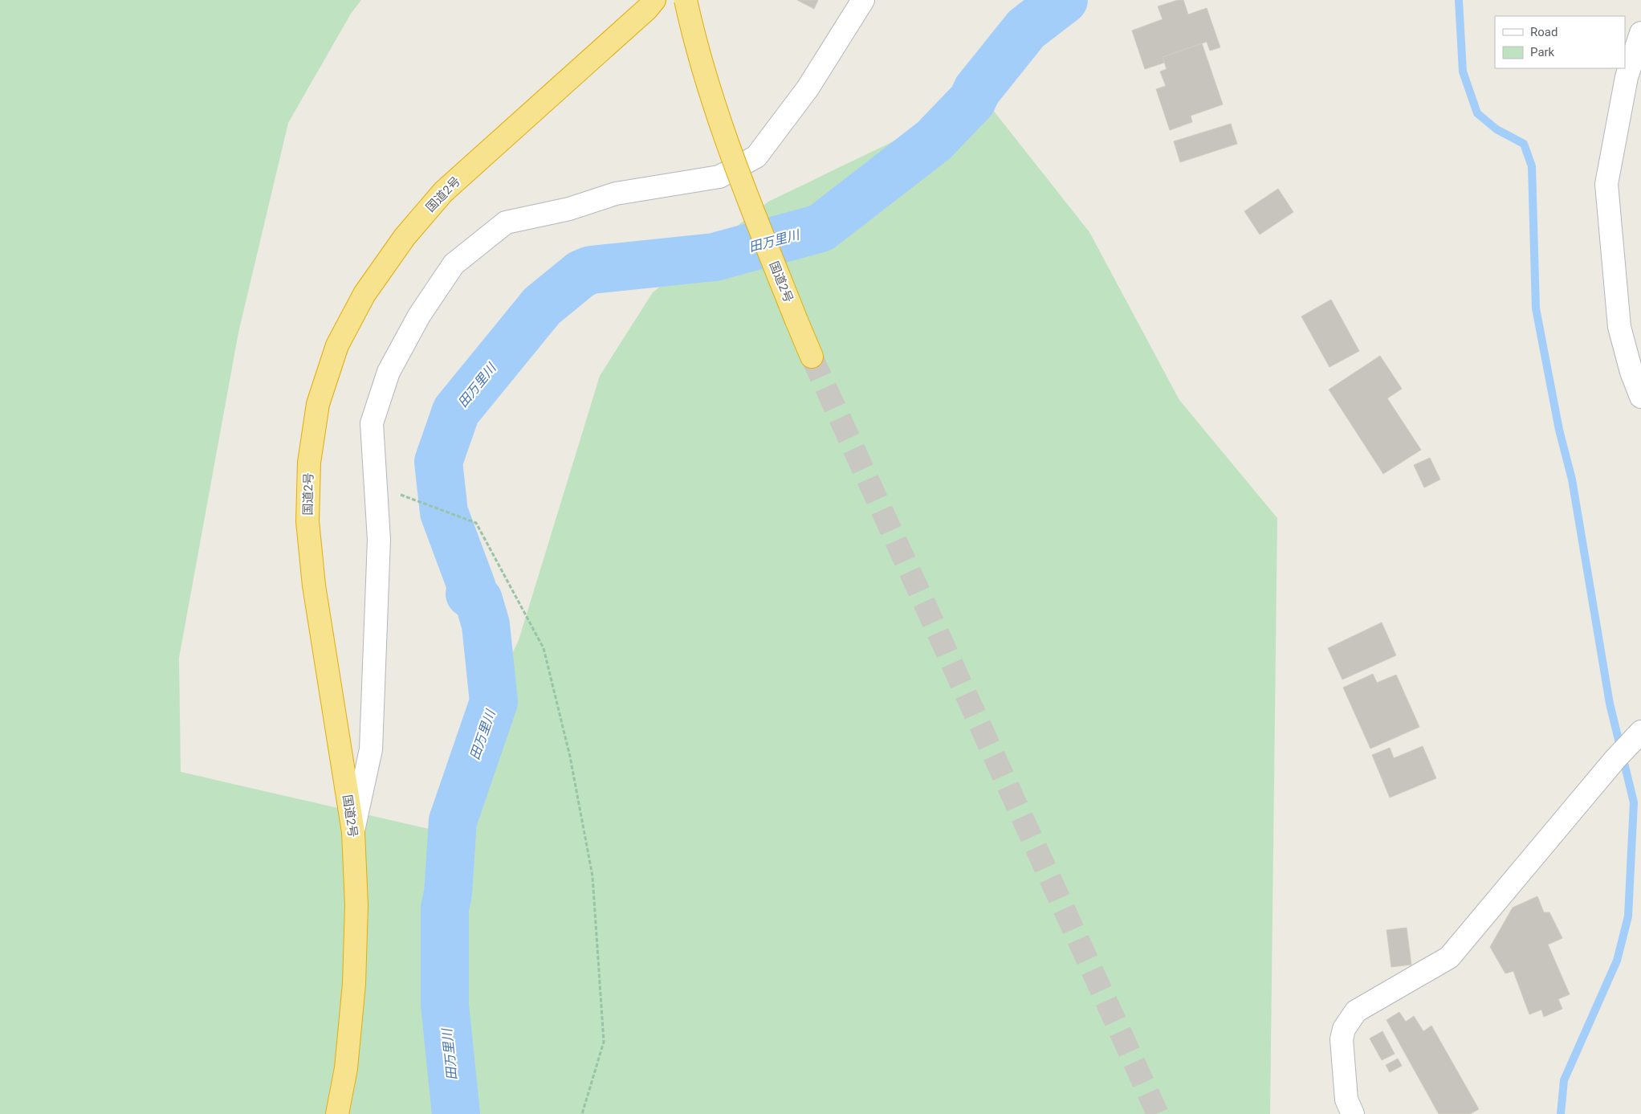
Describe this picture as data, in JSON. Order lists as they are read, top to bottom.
{
  "streets": {
    "highway": ["国道2号"]
  },
  "water": ["田万里川"],
  "legend": ["Road", "Park"]
}
